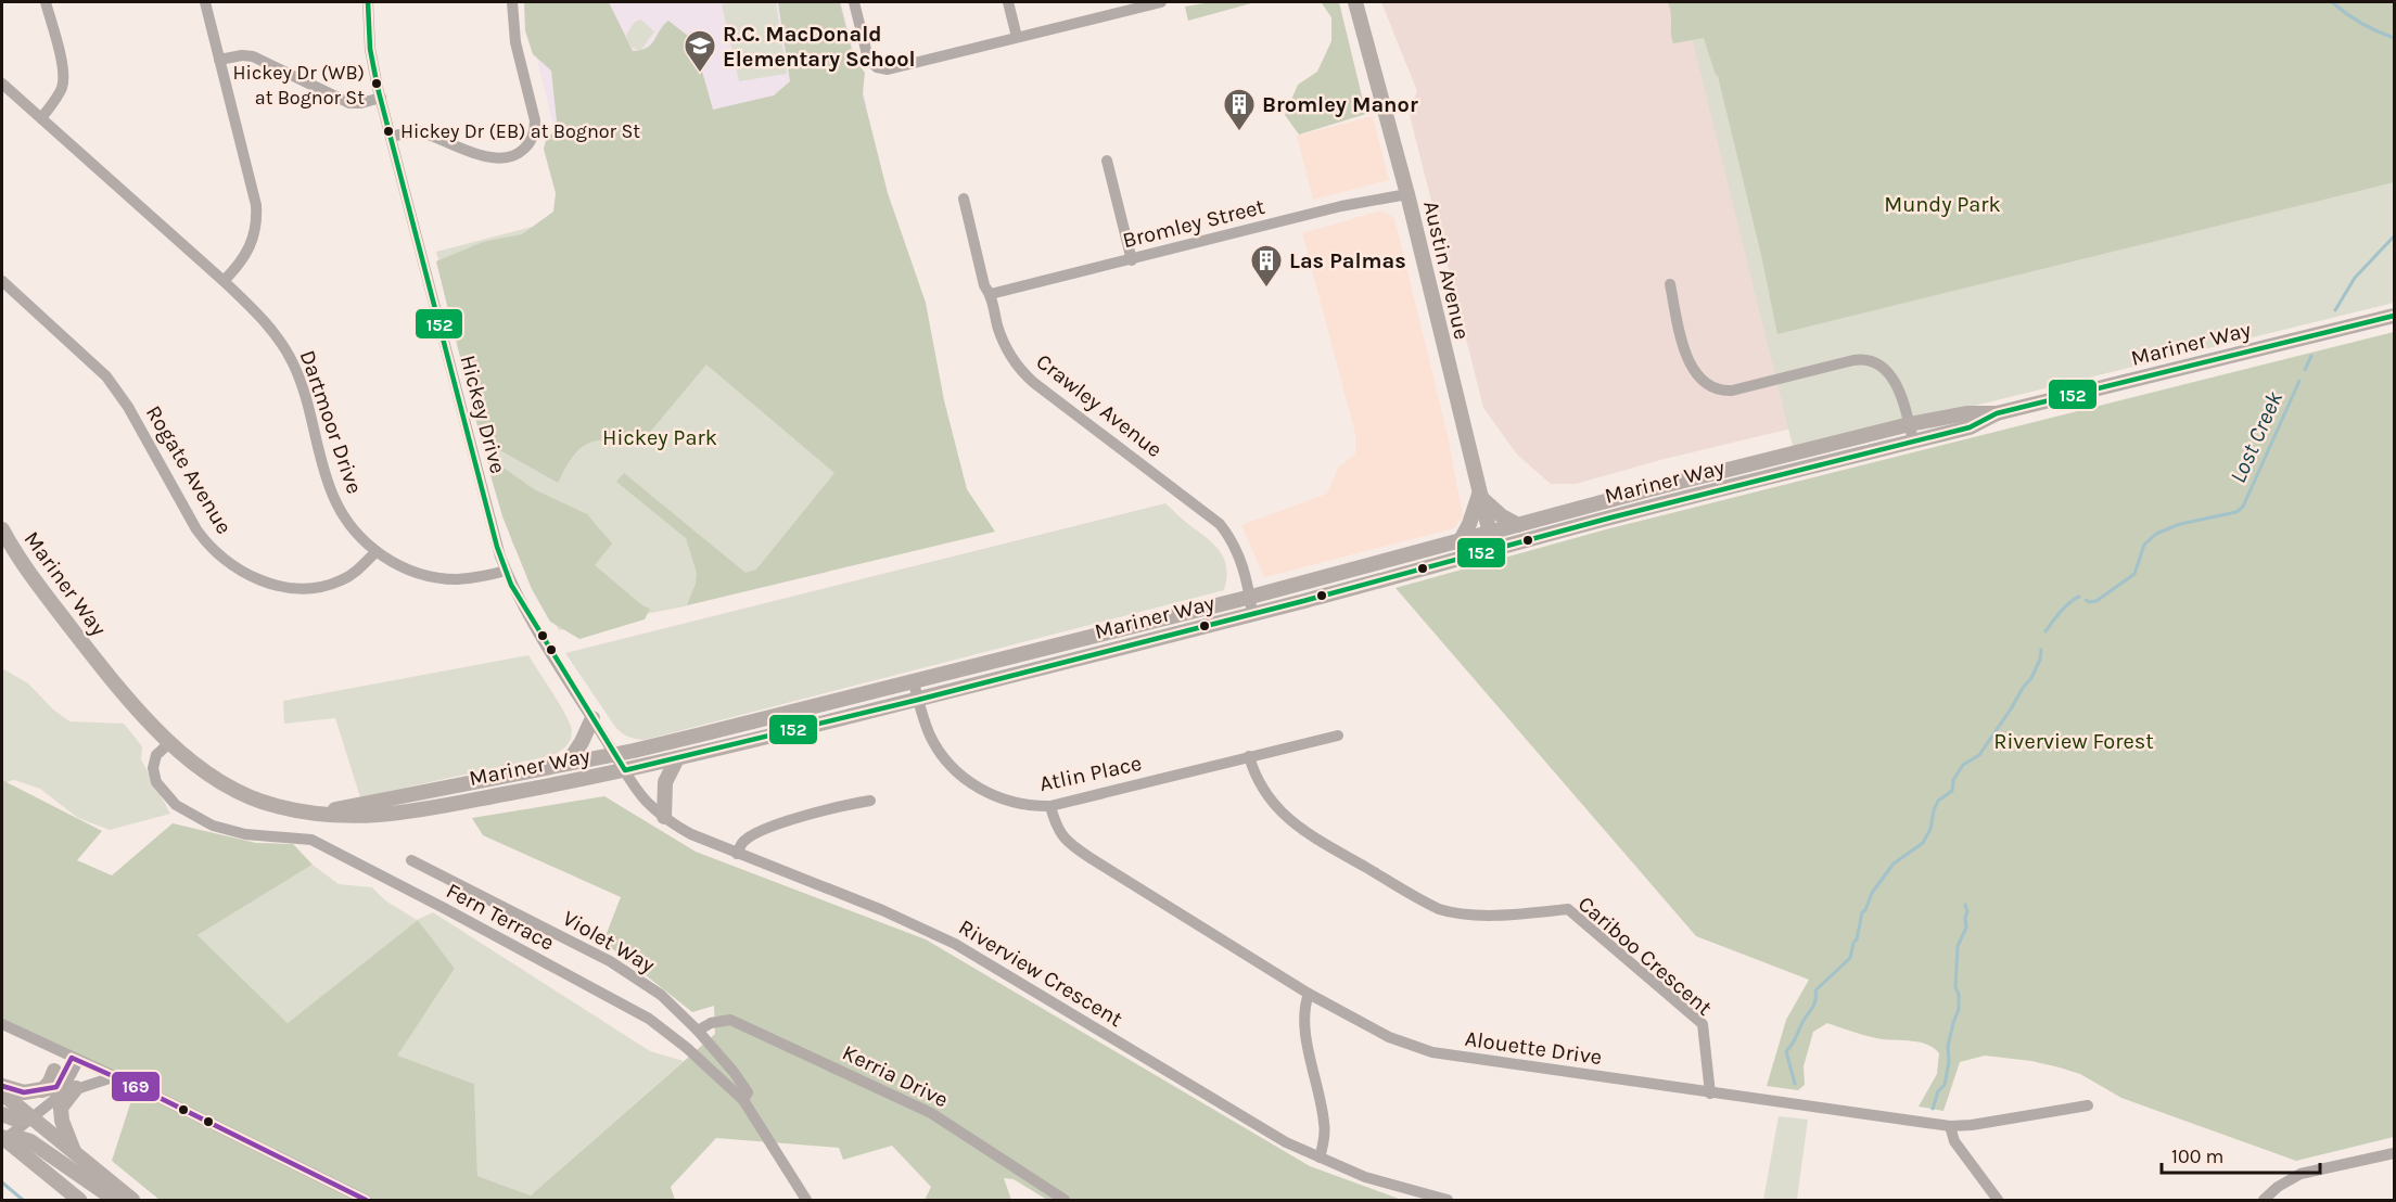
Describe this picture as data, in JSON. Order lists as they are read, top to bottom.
{
  "streets": {
    "main road": ["Austin Avenue", "Mariner Way"],
    "street": [
      "Bromley Street",
      "Crawley Avenue",
      "Hickey Drive",
      "Dartmoor Drive",
      "Rogate Avenue",
      "Atlin Place",
      "Fern Terrace",
      "Violet Way",
      "Cariboo Crescent",
      "Riverview Crescent",
      "Alouette Drive",
      "Kerria Drive"
    ]
  },
  "crossings": [
    ["Bromley Street", "Austin Avenue"],
    ["Bromley Street", "Crawley Avenue"],
    ["Austin Avenue", "Mariner Way"],
    ["Mariner Way", "Crawley Avenue"],
    ["Mariner Way", "Hickey Drive"],
    ["Mariner Way", "Atlin Place"],
    ["Mariner Way", "Fern Terrace"],
    ["Mariner Way", "Riverview Crescent"],
    ["Hickey Drive", "Dartmoor Drive"],
    ["Hickey Drive", "Riverview Crescent"],
    ["Dartmoor Drive", "Rogate Avenue"],
    ["Atlin Place", "Cariboo Crescent"],
    ["Atlin Place", "Alouette Drive"],
    ["Fern Terrace", "Violet Way"],
    ["Violet Way", "Kerria Drive"],
    ["Cariboo Crescent", "Alouette Drive"]
  ],
  "water": ["Lost Creek"],
  "parks": ["Mundy Park", "Hickey Park", "Riverview Forest"],
  "places": {
    "school or university": ["R.C. MacDonald Elementary School"],
    "other": ["Hickey Dr (WB) at Bognor St", "Hickey Dr (EB) at Bognor St"],
    "building": ["Bromley Manor", "Las Palmas"]
  },
  "lines": ["transit line 152", "transit line 169"],
  "scale_bar": "100 m"
}
